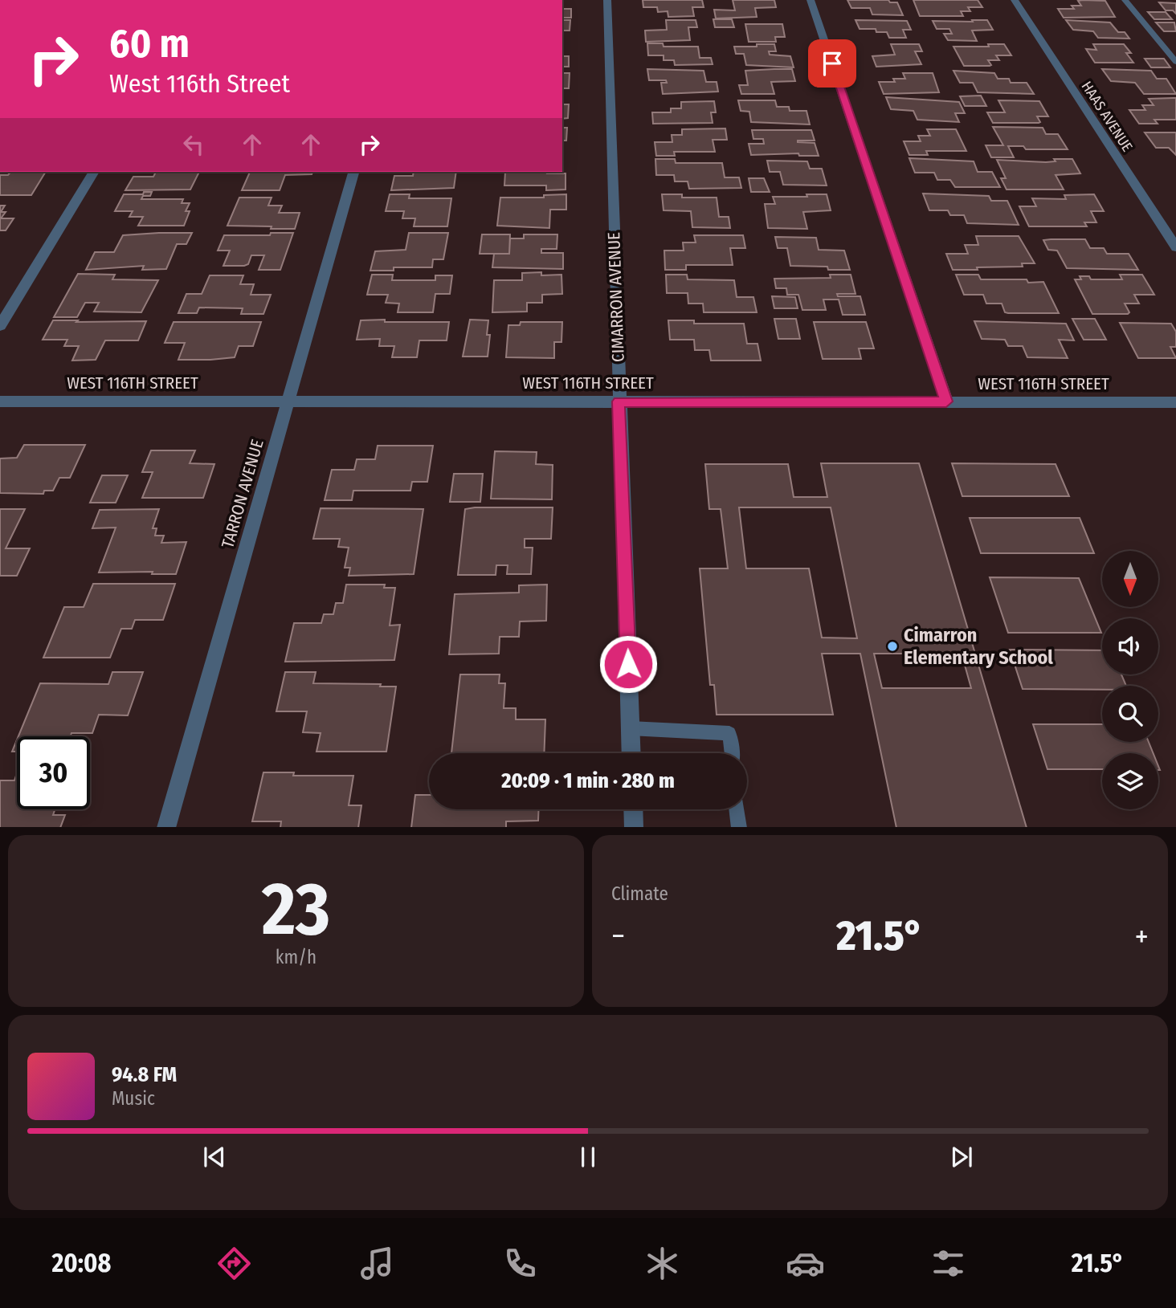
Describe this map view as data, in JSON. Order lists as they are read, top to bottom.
{
  "streets": {
    "street": [
      "HAAS AVENUE",
      "CIMARRON AVENUE",
      "WEST 116TH STREET",
      "TARRON AVENUE"
    ]
  },
  "crossings": [
    ["CIMARRON AVENUE", "WEST 116TH STREET"],
    ["WEST 116TH STREET", "TARRON AVENUE"]
  ],
  "places": ["Cimarron Elementary School"],
  "north": "bottom",
  "page": {
    "turn": ["60 m", "West 116th Street"],
    "limit": "30",
    "trip": "20:09 · 1 min · 280 m",
    "tile": [
      ["23", "km/h"],
      "Climate"
    ],
    "heat": ["−", "21.5°", "+"],
    "song": ["94.8 FM", "Music"],
    "tabs": ["20:08", "21.5°"]
  }
}
